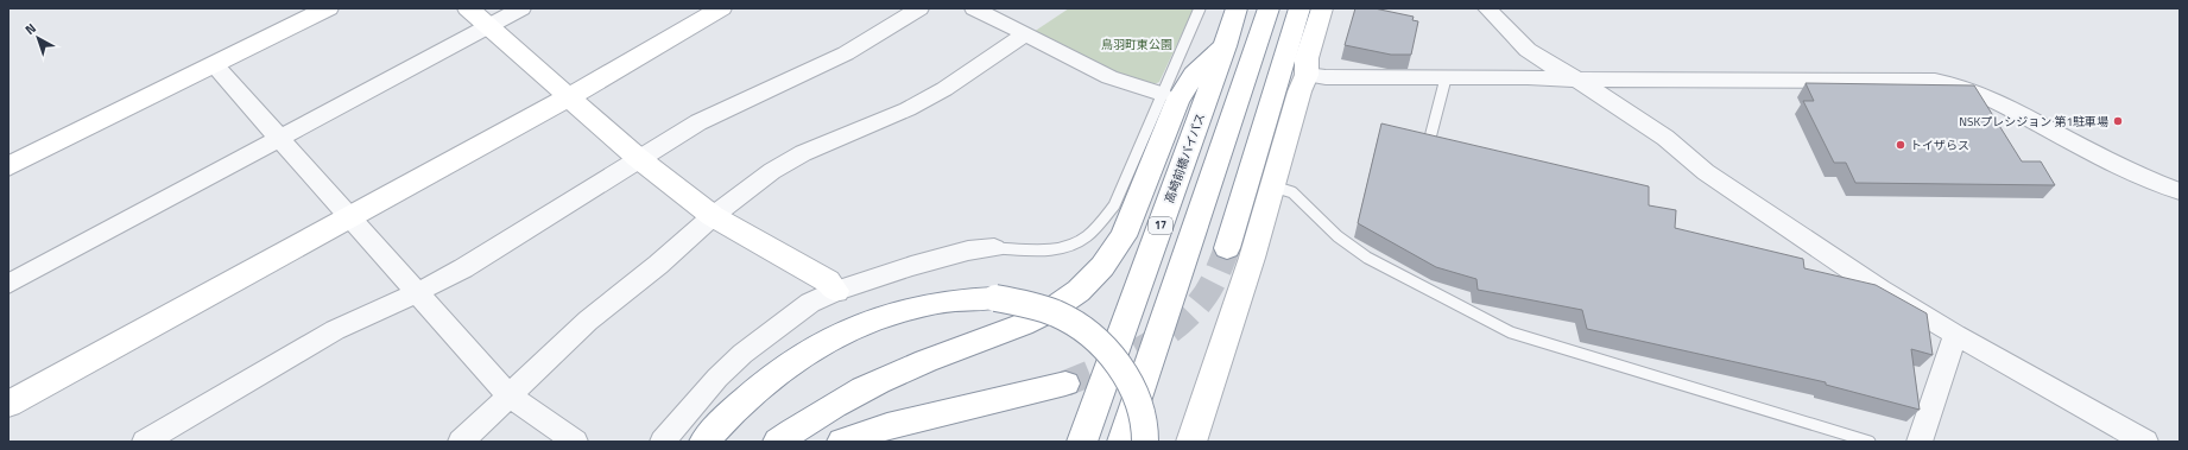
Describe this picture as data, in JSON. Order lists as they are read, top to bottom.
{
  "streets": {
    "main road": ["高崎前橋バイパス", "17"]
  },
  "parks": ["鳥羽町東公園"],
  "places": ["NSKプレシジョン 第1駐車場", "トイザらス"],
  "north": "top left"
}
